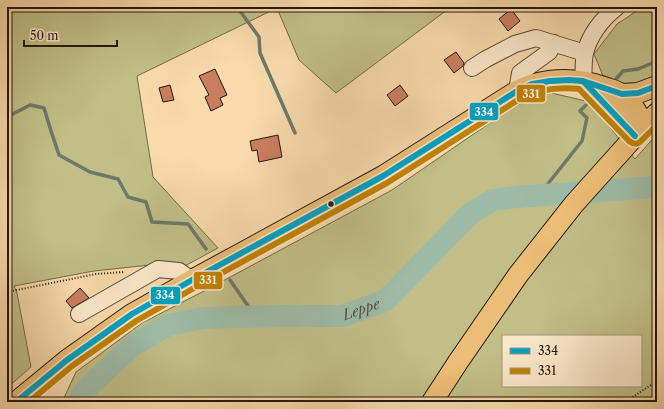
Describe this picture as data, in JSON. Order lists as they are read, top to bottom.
{
  "water": ["Leppe"],
  "lines": ["transit line 334", "transit line 331"],
  "legend": ["334", "331"],
  "scale_bar": "50 m"
}
